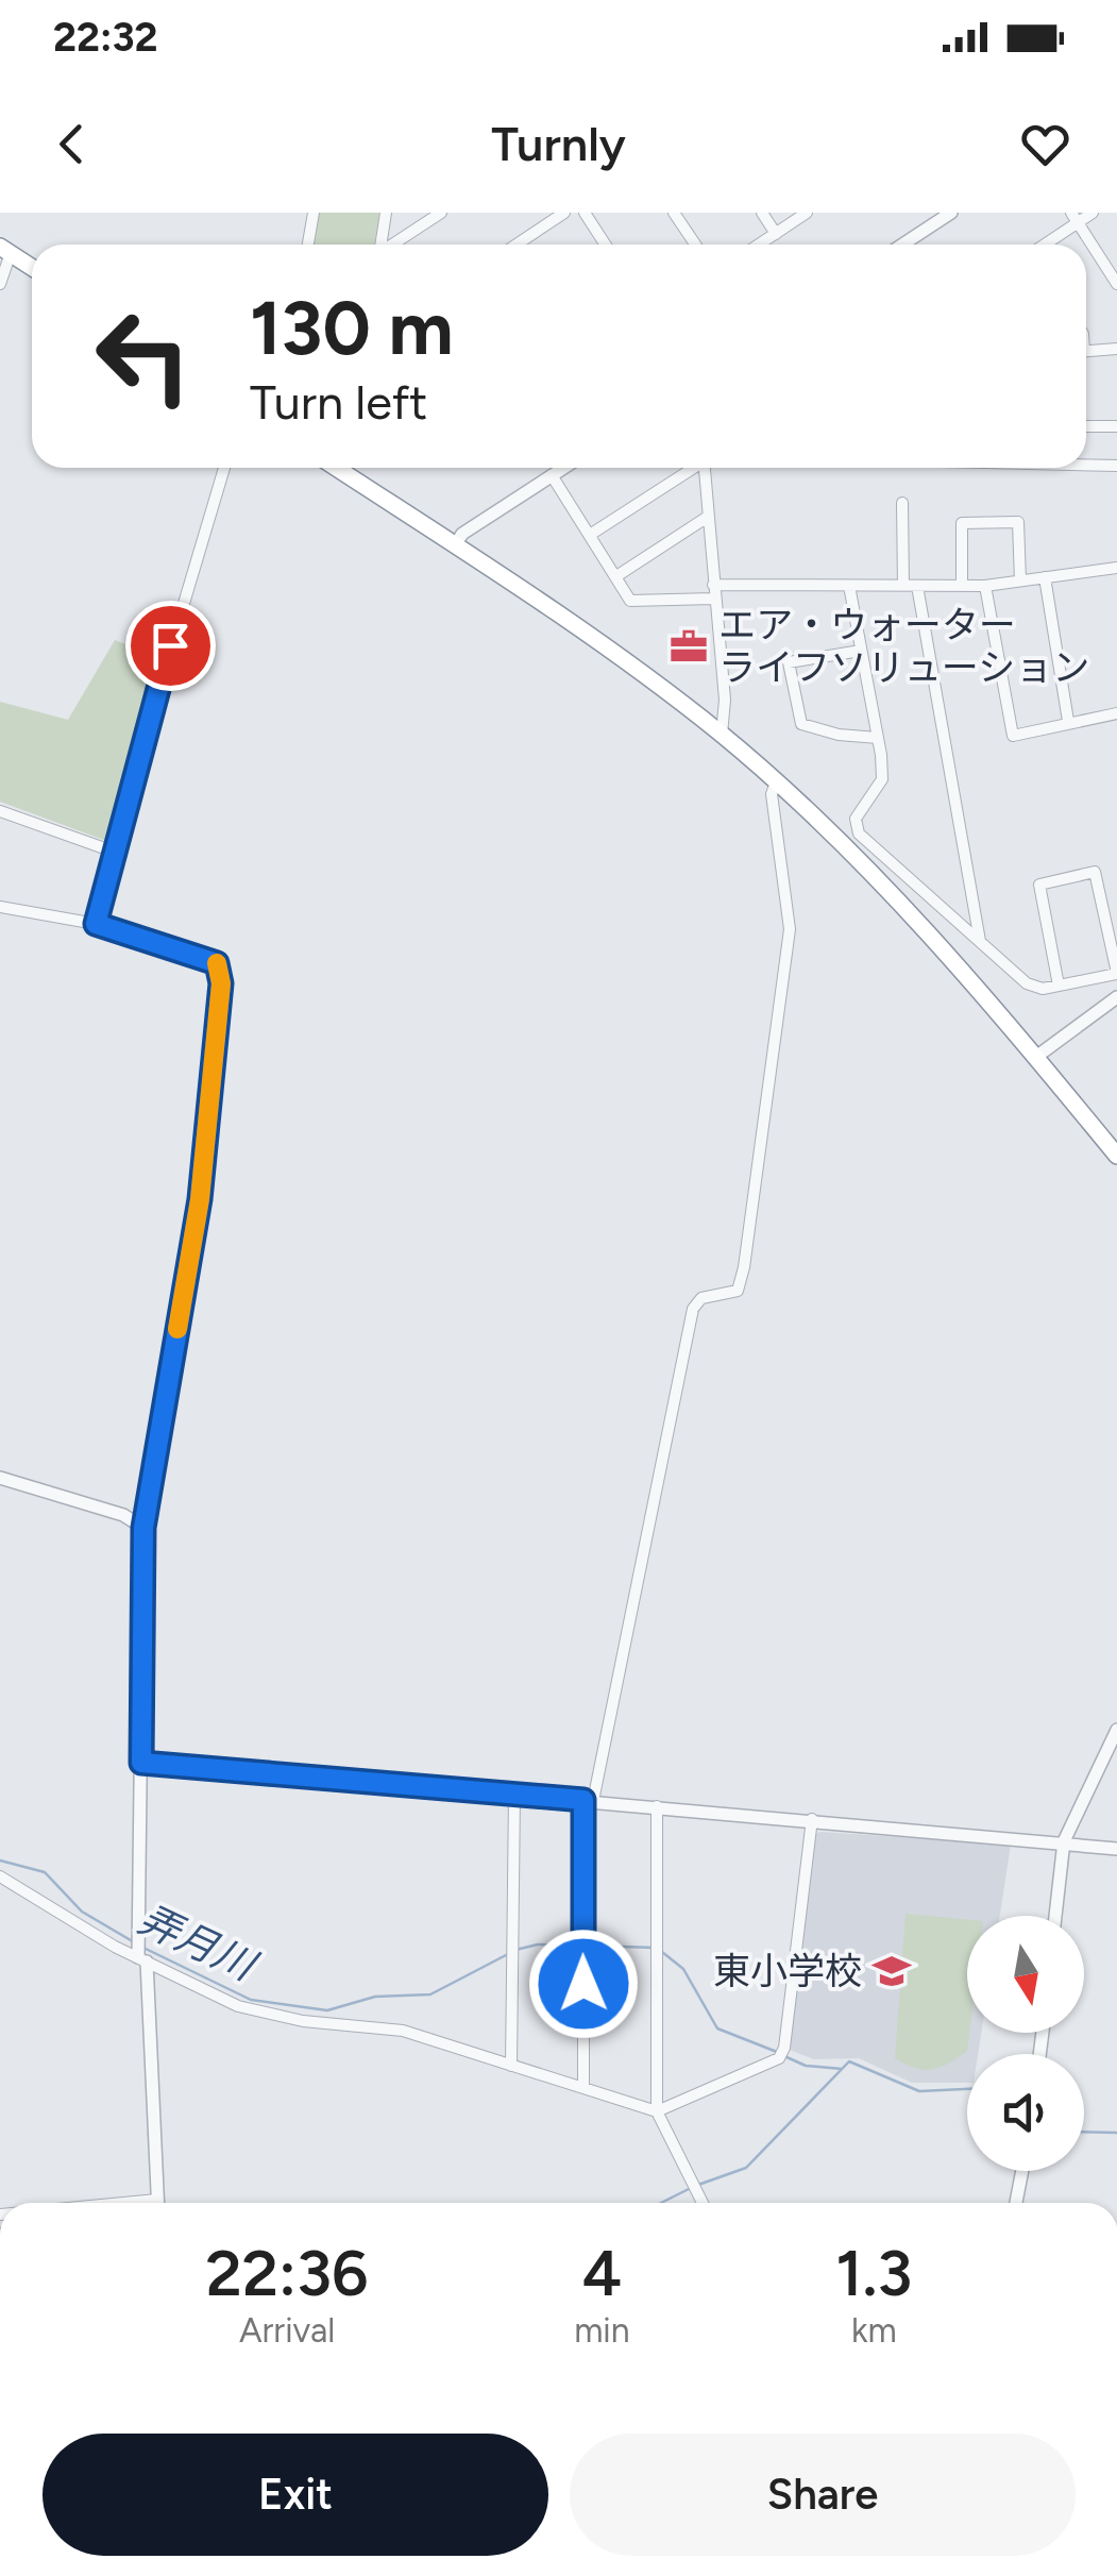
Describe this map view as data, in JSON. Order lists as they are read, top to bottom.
{
  "water": ["弄月川"],
  "places": {
    "office": ["エア・ウォーター ライフソリューション"],
    "school or university": ["東小学校"]
  },
  "north": "bottom",
  "page": {
    "status": "22:32",
    "header": "Turnly",
    "turn": ["130 m", "Turn left"],
    "eta": [
      "22:36",
      "Arrival",
      "4",
      "min",
      "1.3",
      "km"
    ],
    "buttons": ["Exit", "Share"]
  }
}
